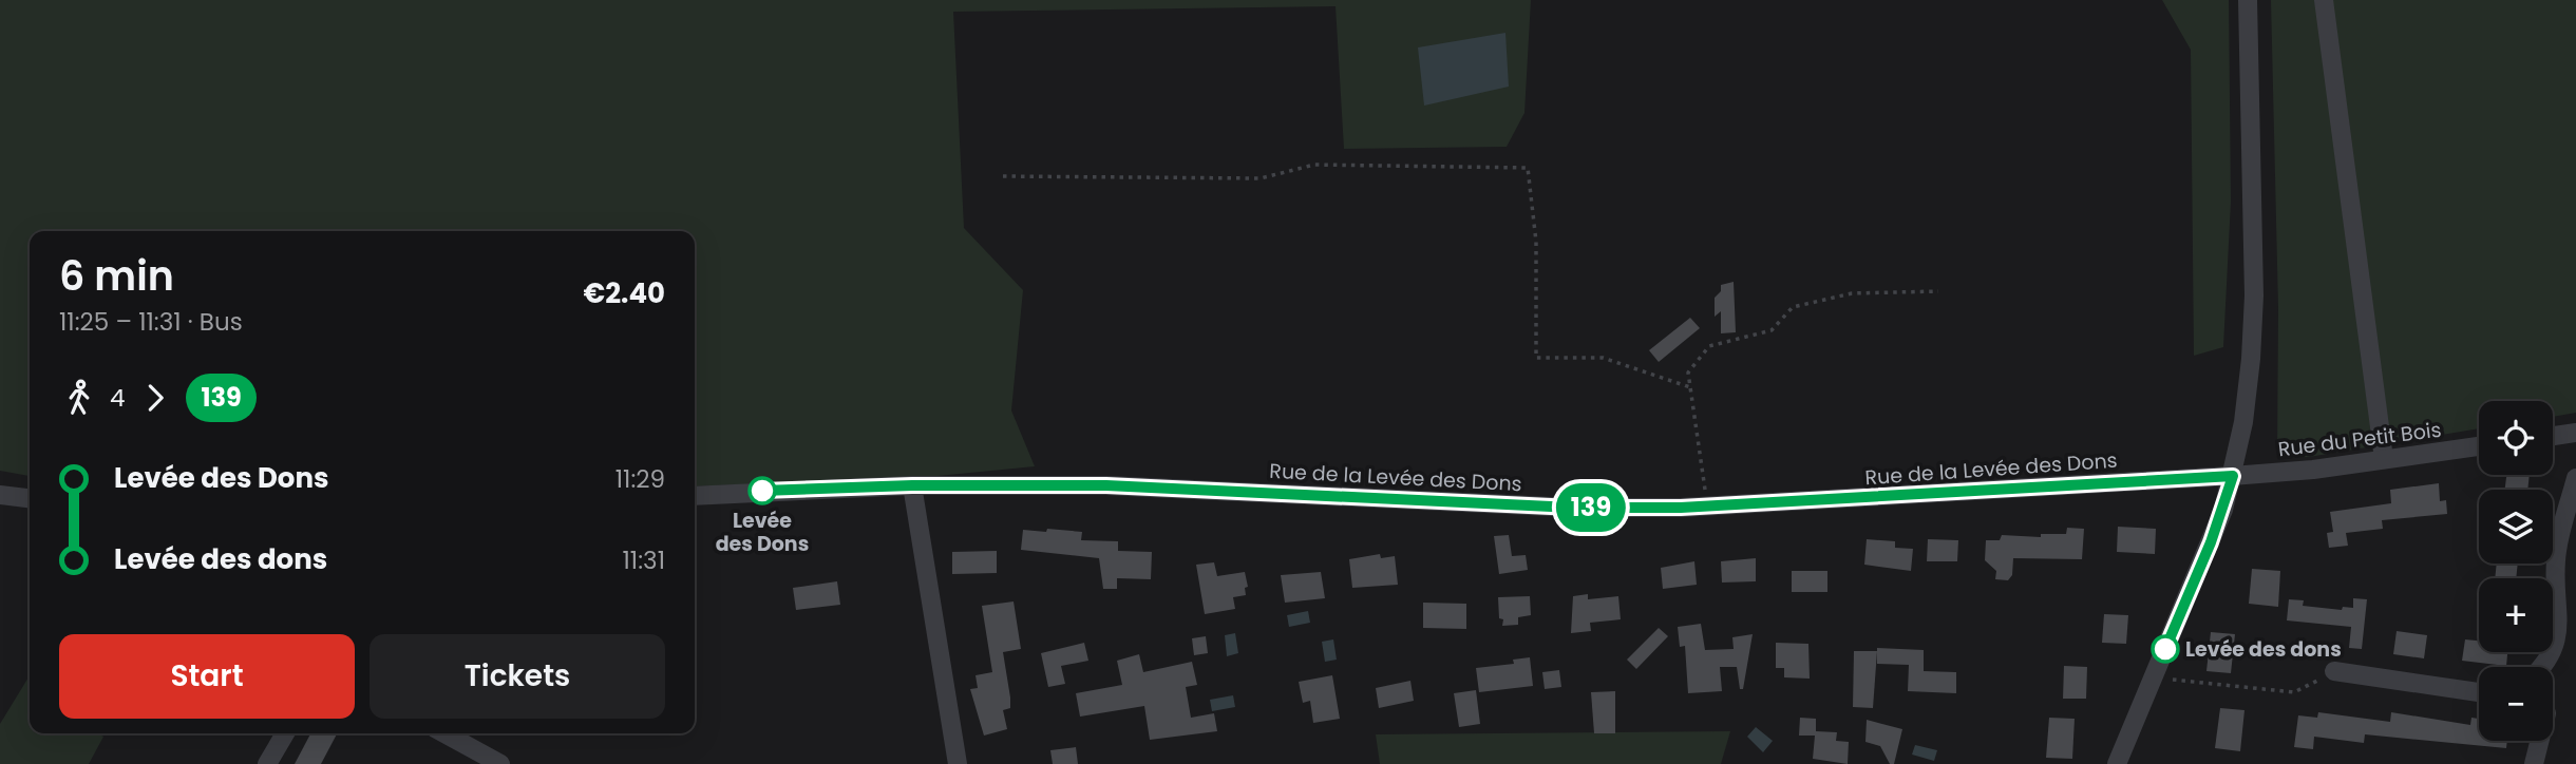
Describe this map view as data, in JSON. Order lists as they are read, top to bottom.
{
  "streets": {
    "street": ["Rue du Petit Bois", "Rue de la Levée des Dons"]
  },
  "crossings": [
    ["Rue du Petit Bois", "Rue de la Levée des Dons"]
  ],
  "places": ["Levée des Dons", "Levée des dons"],
  "lines": ["bus line 139"],
  "page": {
    "on_map": "139",
    "heading": ["6 min", "11:25 – 11:31 · Bus", "€2.40"],
    "legs": ["4", "139"],
    "map_buttons": ["+", "−"],
    "list": [
      {
        "name": "Levée des Dons",
        "value": "11:29"
      },
      {
        "name": "Levée des dons",
        "value": "11:31"
      }
    ],
    "buttons": ["Start", "Tickets"]
  }
}
